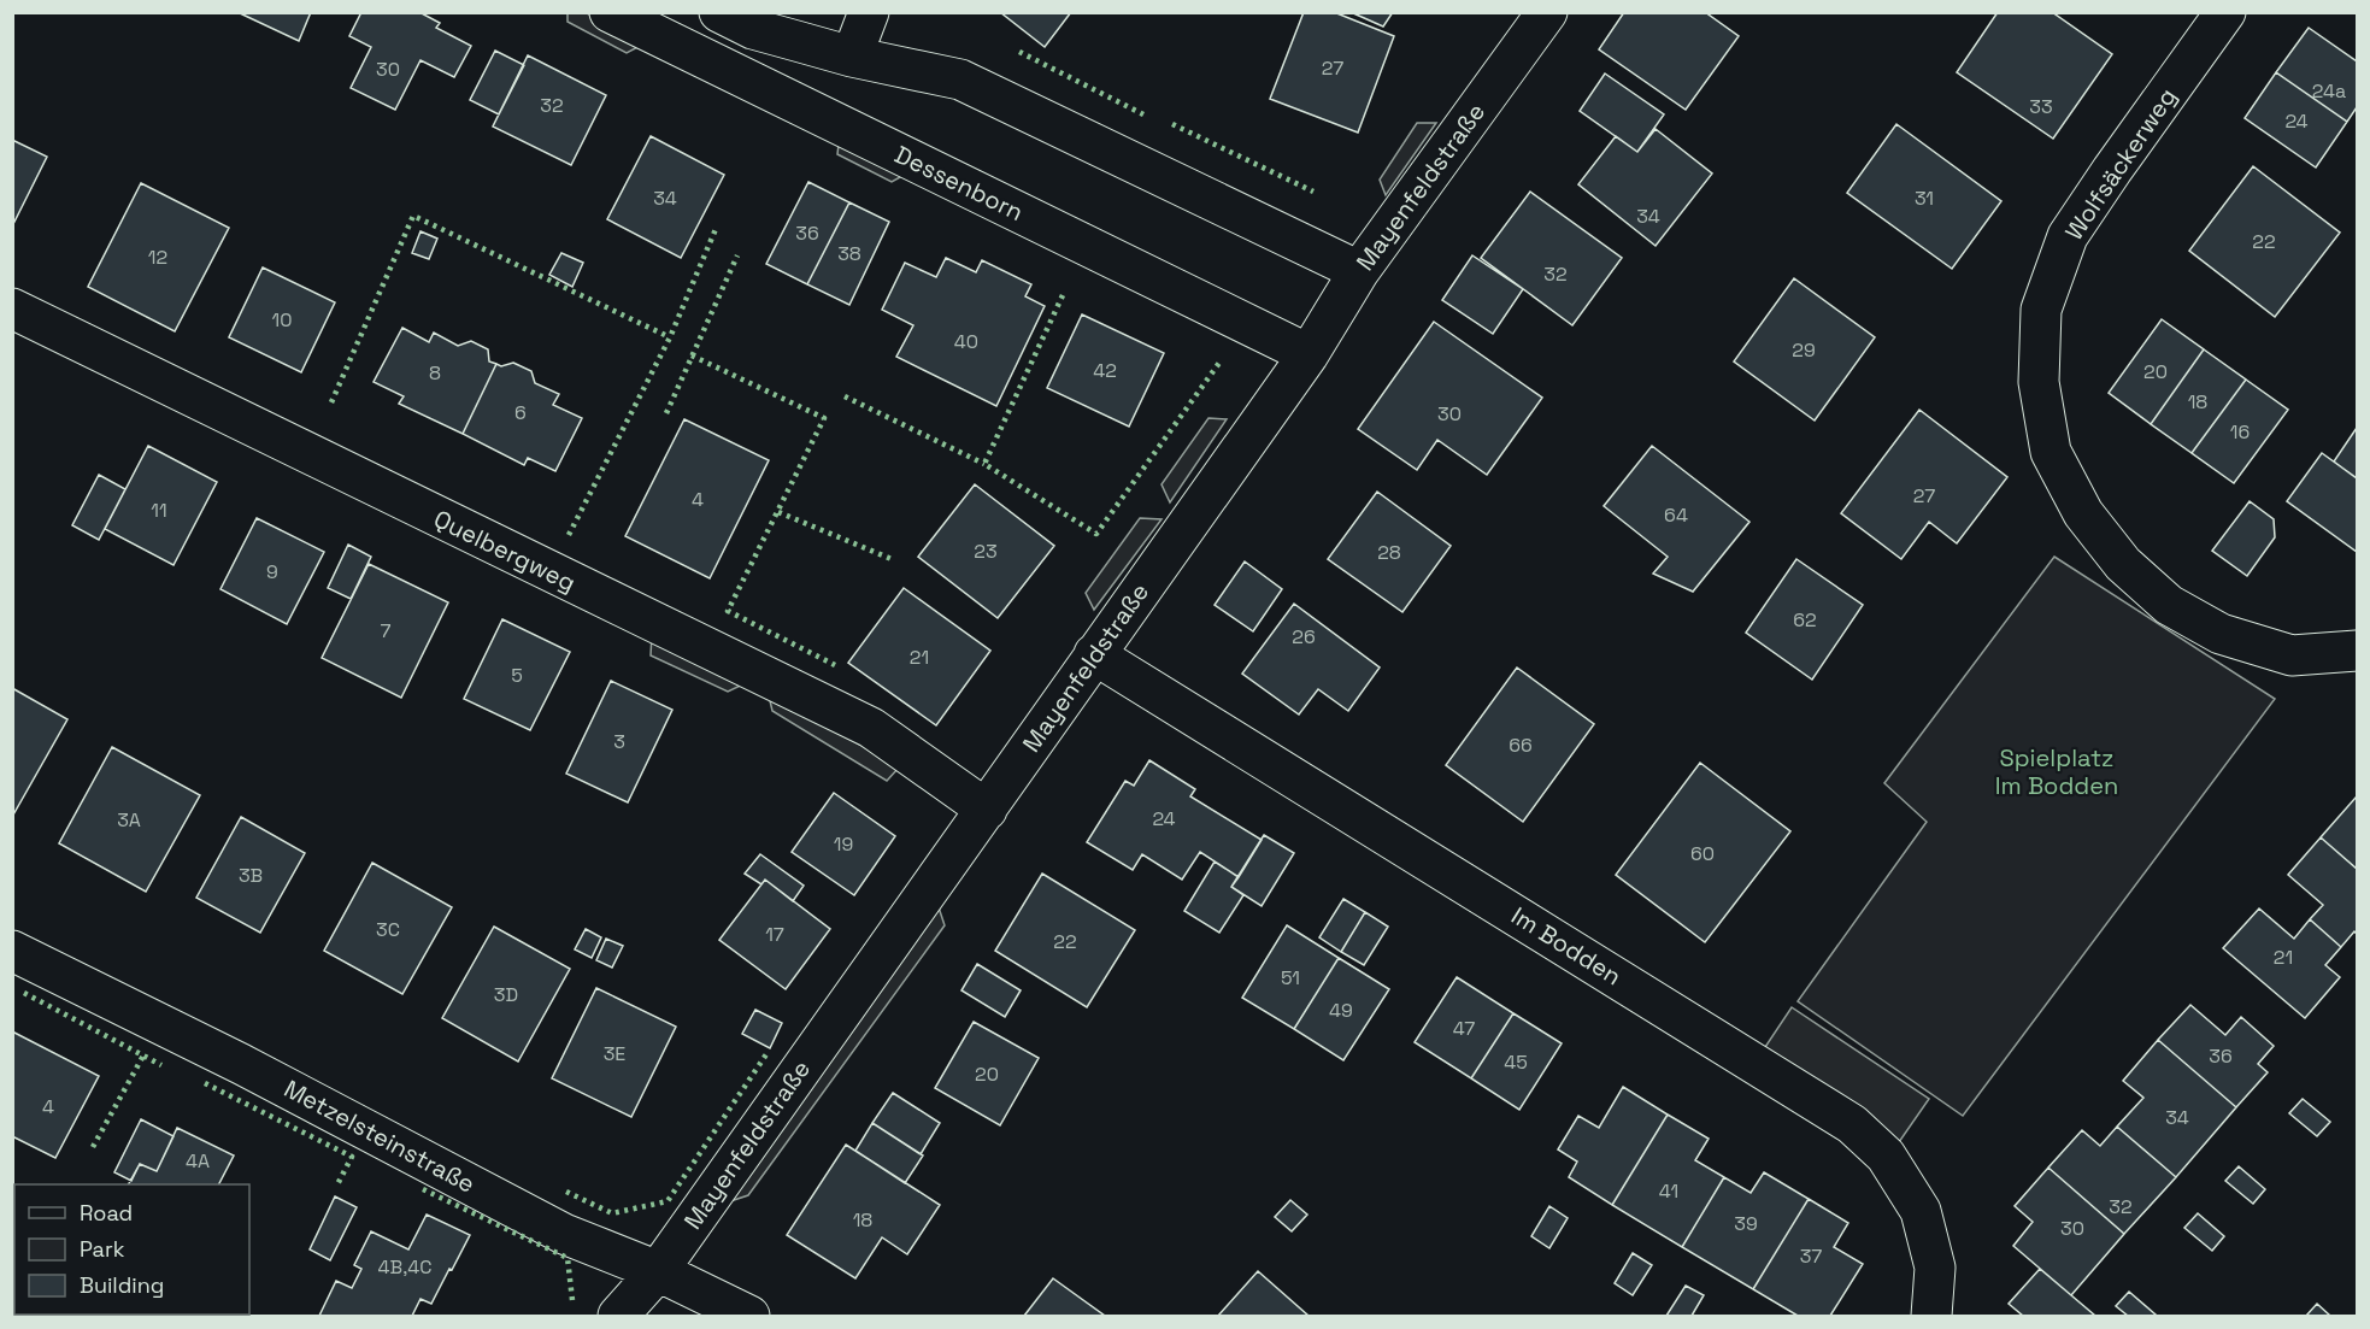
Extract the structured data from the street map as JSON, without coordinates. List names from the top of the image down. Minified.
{"streets":{"street":["Wolfsäckerweg","Dessenborn","Mayenfeldstraße","Quelbergweg","Im Bodden","Metzelsteinstraße"]},"crossings":[["Dessenborn","Mayenfeldstraße"],["Mayenfeldstraße","Quelbergweg"],["Mayenfeldstraße","Im Bodden"],["Mayenfeldstraße","Metzelsteinstraße"]],"parks":["Spielplatz Im Bodden"],"house_numbers":["27","30","24a","32","33","24","34","31","34","36","22","38","12","32","10","40","29","42","20","8","18","6","30","16","27","4","11","64","23","28","9","62","7","26","21","5","3","66","24","3A","19","60","3B","3C","17","22","21","51","3D","49","47","3E","36","45","20","4","34","4A","41","32","18","39","30","37","4B,4C"],"legend":["Road","Park","Building"]}
